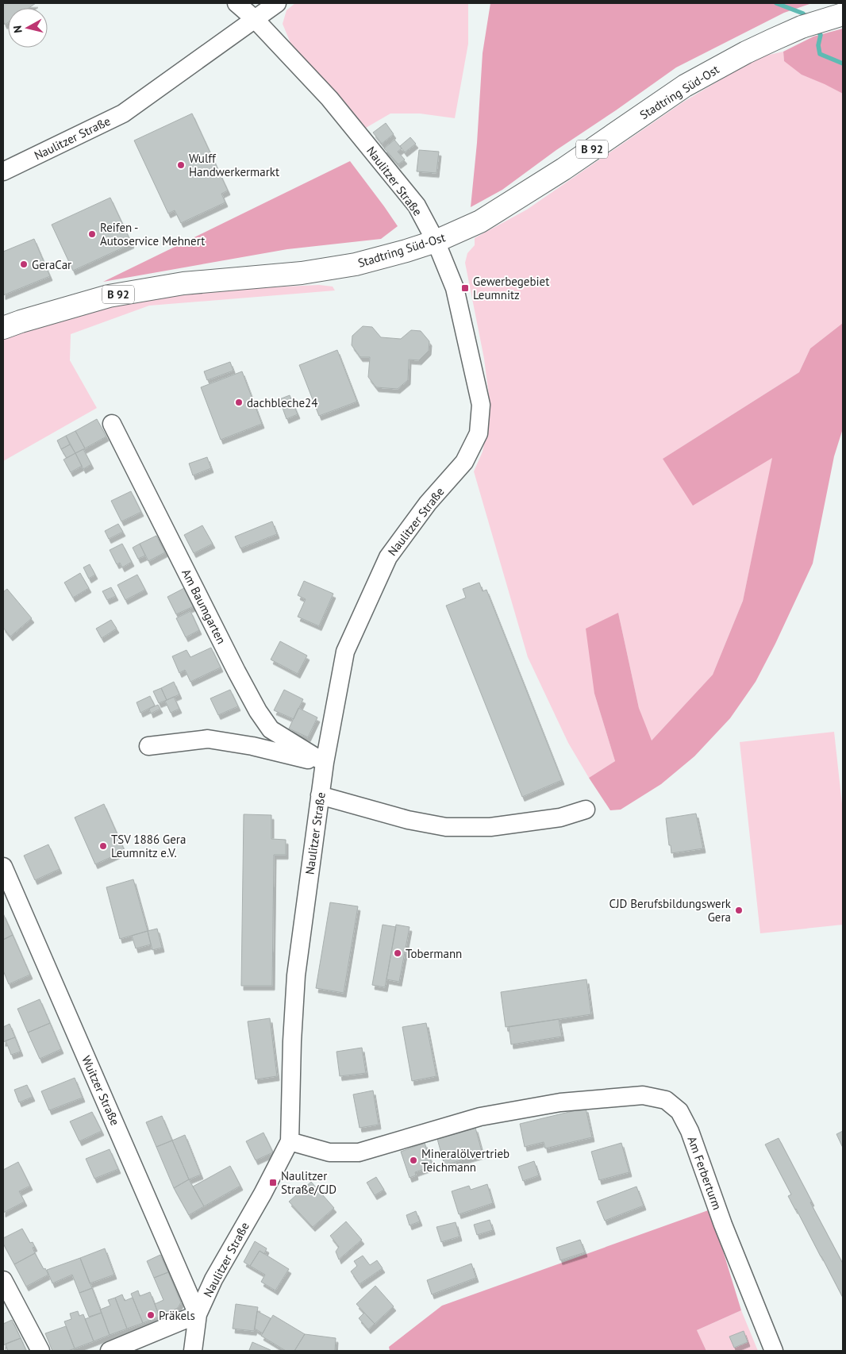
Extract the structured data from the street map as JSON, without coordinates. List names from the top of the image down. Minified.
{"streets":{"main road":["Stadtring Süd-Ost","B 92"],"street":["Naulitzer Straße","Am Baumgarten","Wuitzer Straße","Am Ferberturm"]},"crossings":[["Stadtring Süd-Ost","Naulitzer Straße"],["Naulitzer Straße","Am Baumgarten"],["Naulitzer Straße","Wuitzer Straße"],["Naulitzer Straße","Am Ferberturm"]],"places":{"other":["Wulff Handwerkermarkt","Reifen - Autoservice Mehnert","GeraCar","dachbleche24","TSV 1886 Gera Leumnitz e.V.","CJD Berufsbildungswerk Gera","Tobermann","Mineralölvertrieb Teichmann","Präkels"],"transit":["Gewerbegebiet Leumnitz","Naulitzer Straße/CJD"]},"north":"left"}
